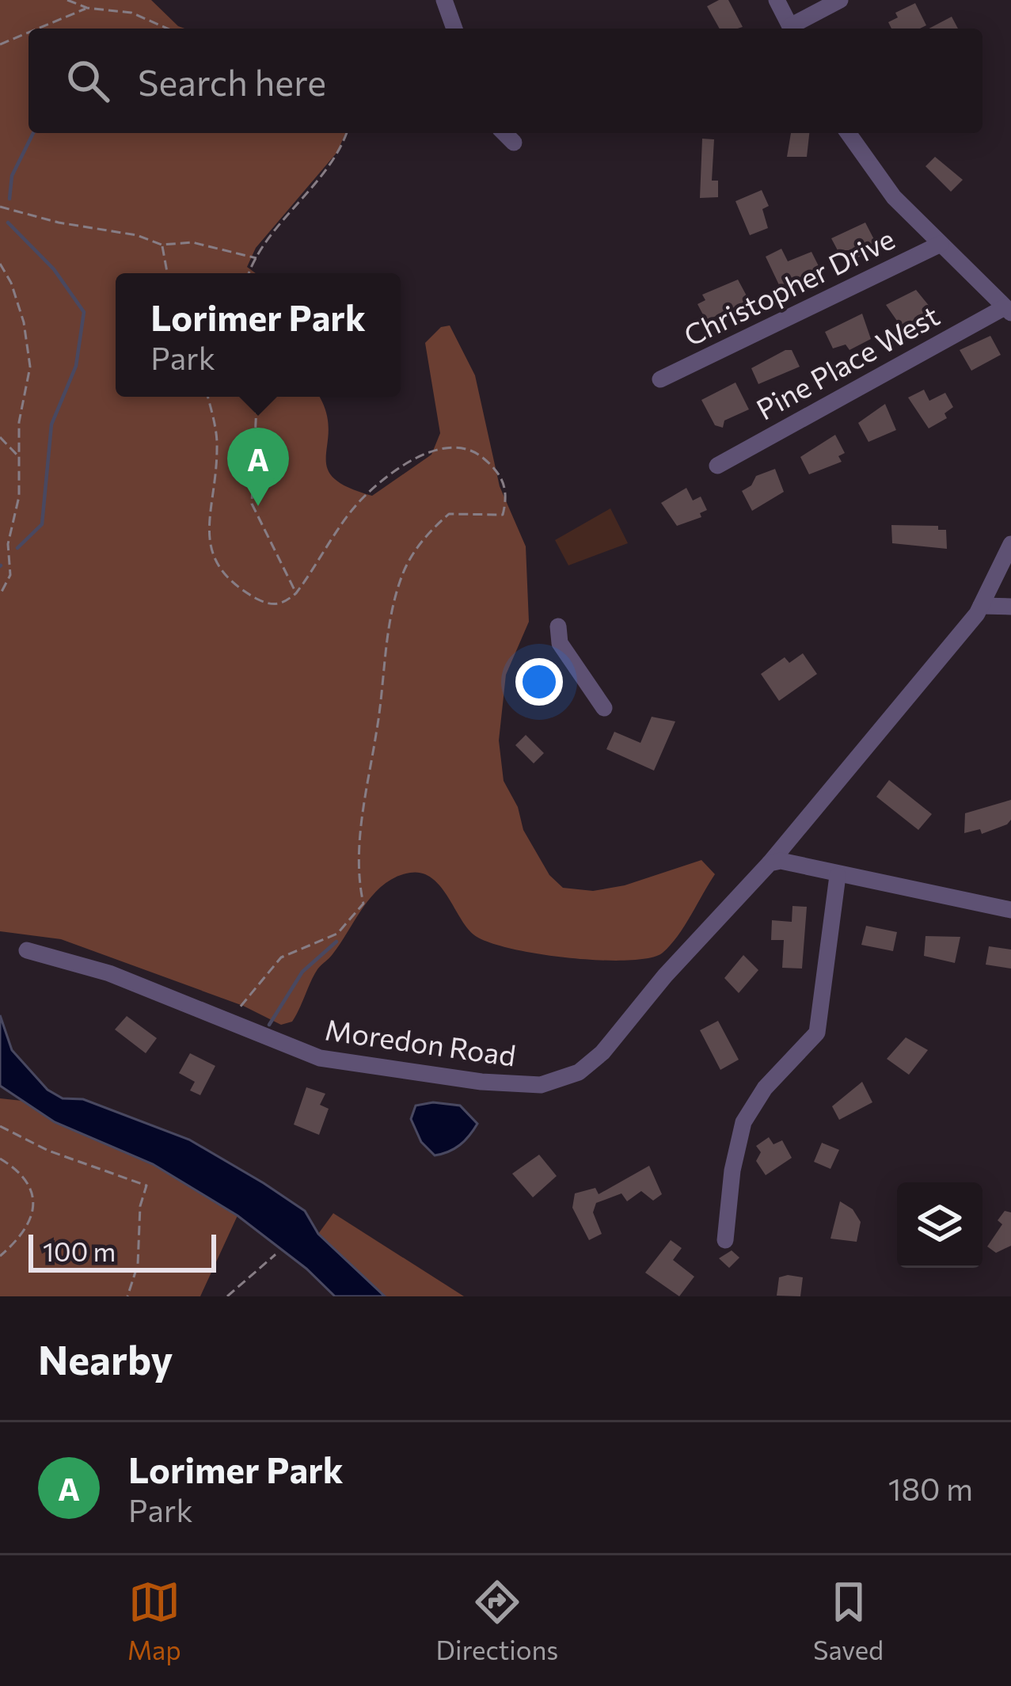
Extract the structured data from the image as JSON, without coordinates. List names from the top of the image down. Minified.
{"streets":{"street":["Christopher Drive","Pine Place West","Moredon Road"]},"scale_bar":"100 m","page":{"search":"Search here","popup":["Lorimer Park","Park"],"pins":"A","scale":"100 m","heading":"Nearby","list":[{"mark":"A","name":"Lorimer Park","note":"Park","value":"180 m"}],"nav":["Map","Directions","Saved"]}}
